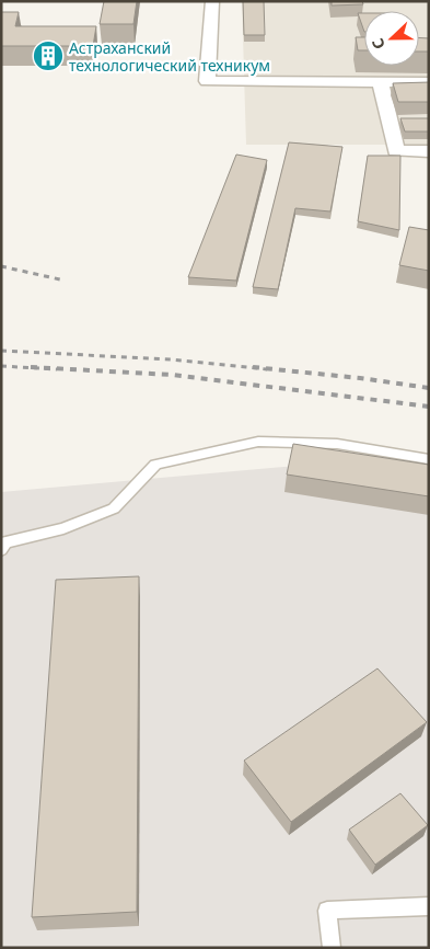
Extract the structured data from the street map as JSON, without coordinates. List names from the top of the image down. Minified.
{"places":{"building":["Астраханский технологический техникум"]},"north":"left"}
